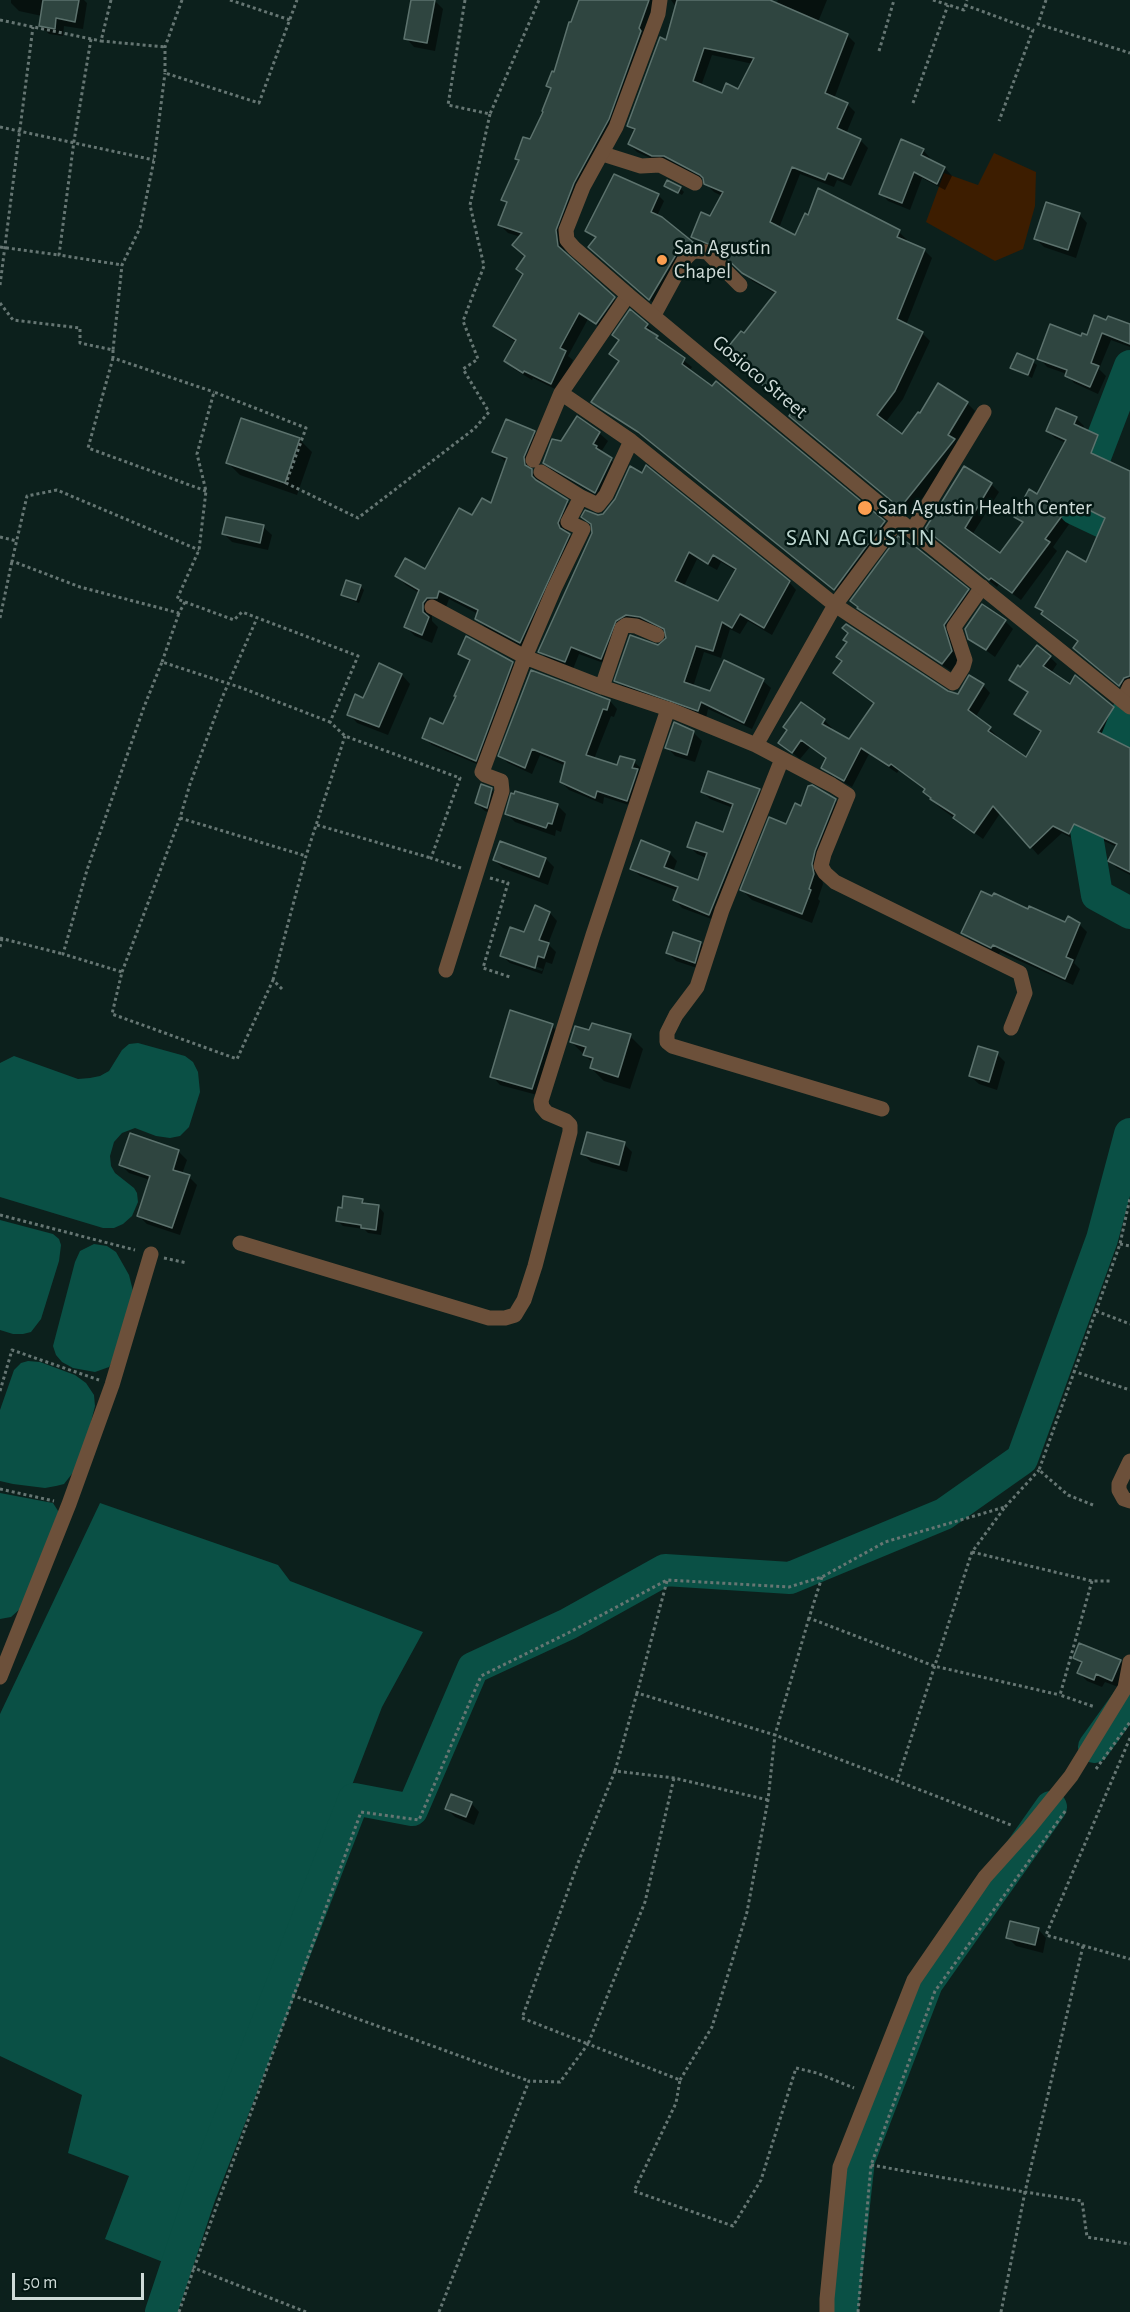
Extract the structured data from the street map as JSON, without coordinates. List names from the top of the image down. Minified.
{"streets":{"street":["Gosioco Street"]},"districts":["SAN AGUSTIN"],"places":["San Agustin Chapel","San Agustin Health Center"],"scale_bar":"50 m"}
